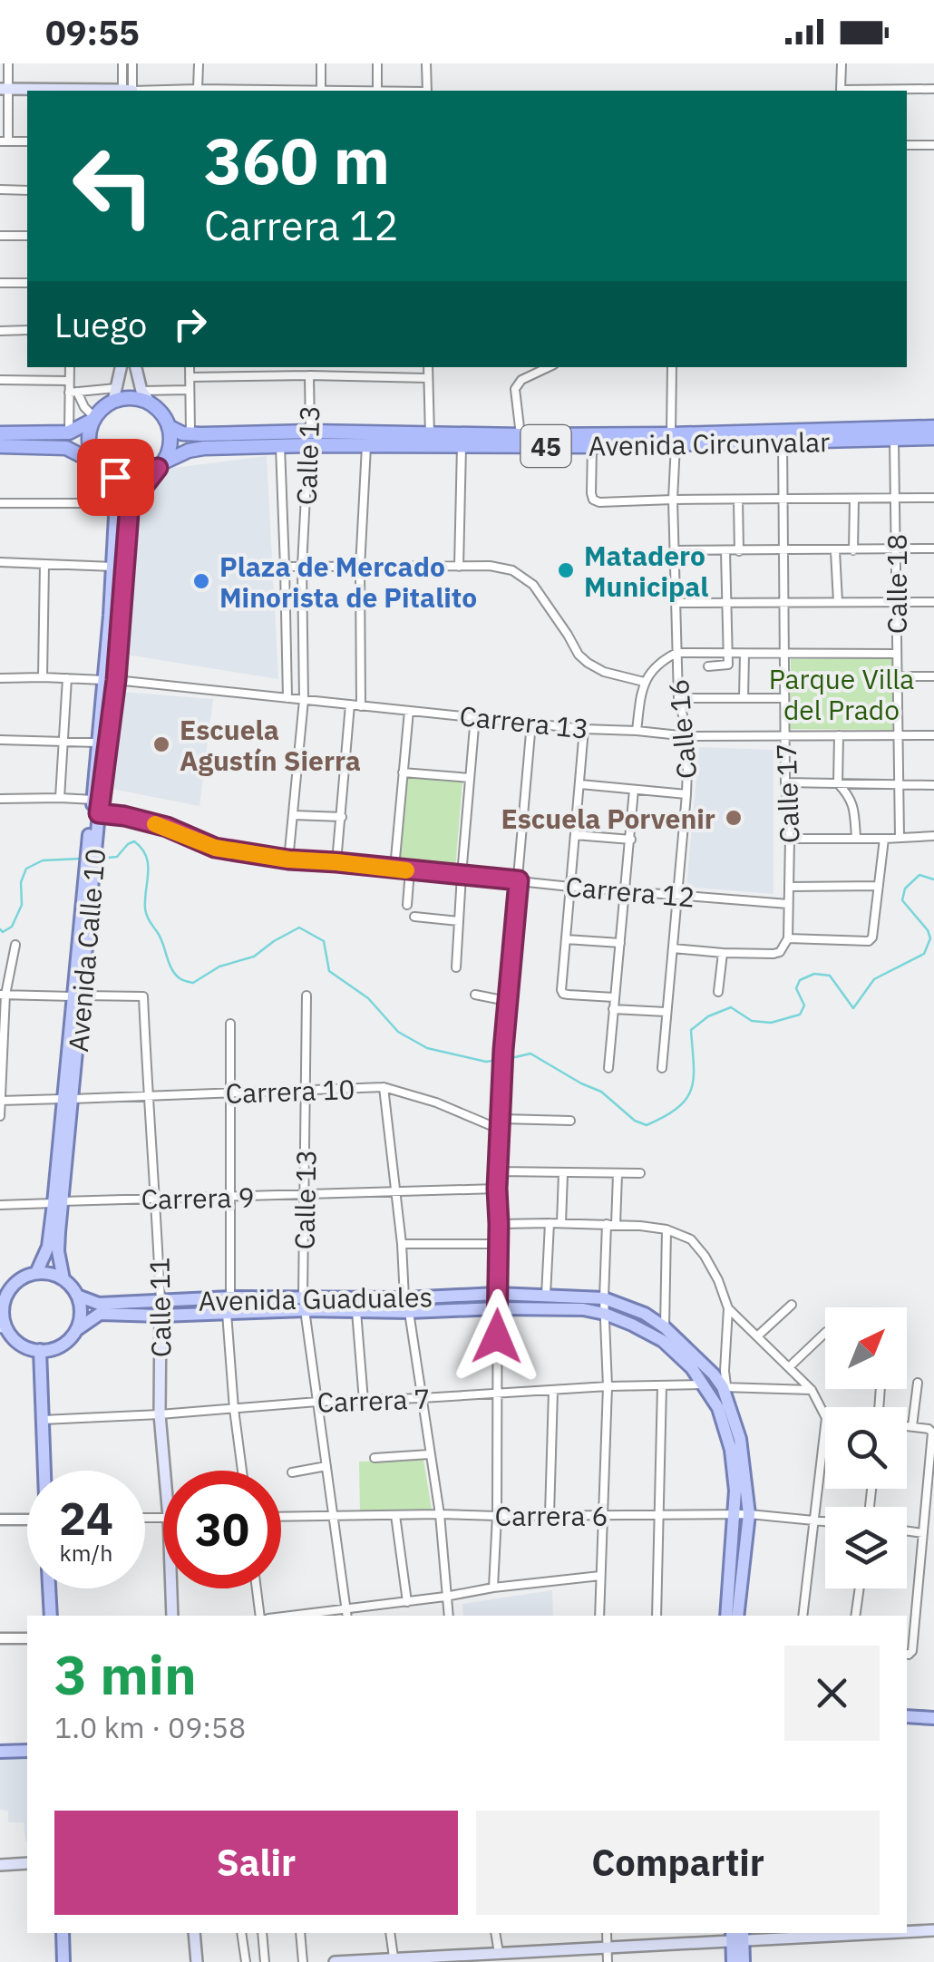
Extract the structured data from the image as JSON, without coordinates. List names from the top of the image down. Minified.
{"streets":{"highway":["Avenida Circunvalar","45"],"main road":["Avenida Calle 10","Avenida Guaduales","Calle 11"],"street":["Calle 13","Calle 18","Carrera 13","Calle 16","Calle 17","Carrera 12","Carrera 10","Carrera 9","Carrera 7","Carrera 6"]},"crossings":[["Avenida Circunvalar","Calle 13"],["Avenida Circunvalar","Calle 18"],["Avenida Circunvalar","Calle 16"],["Avenida Circunvalar","Calle 17"],["Avenida Circunvalar","Avenida Calle 10"],["Calle 13","Carrera 13"],["Calle 13","Carrera 12"],["Calle 13","Carrera 10"],["Calle 13","Carrera 9"],["Calle 13","Avenida Guaduales"],["Calle 13","Carrera 7"],["Calle 13","Carrera 6"],["Calle 18","Carrera 13"],["Carrera 13","Calle 16"],["Carrera 13","Calle 17"],["Carrera 13","Avenida Calle 10"],["Calle 16","Carrera 12"],["Calle 17","Carrera 12"],["Carrera 12","Avenida Calle 10"],["Avenida Calle 10","Carrera 10"],["Avenida Calle 10","Carrera 9"],["Avenida Calle 10","Avenida Guaduales"],["Avenida Calle 10","Calle 11"],["Carrera 10","Calle 11"],["Carrera 9","Calle 11"],["Avenida Guaduales","Calle 11"],["Avenida Guaduales","Carrera 7"],["Avenida Guaduales","Carrera 6"],["Calle 11","Carrera 7"]],"parks":["Parque Villa del Prado"],"places":["Matadero Municipal","Plaza de Mercado Minorista de Pitalito","Escuela Agustín Sierra","Escuela Porvenir"],"north":"top right","page":{"status":"09:55","turn":["360 m","Carrera 12"],"then":"Luego","speed":"24 km/h","limit":"30","heading":["3 min","1.0 km · 09:58"],"buttons":["Salir","Compartir"]}}
